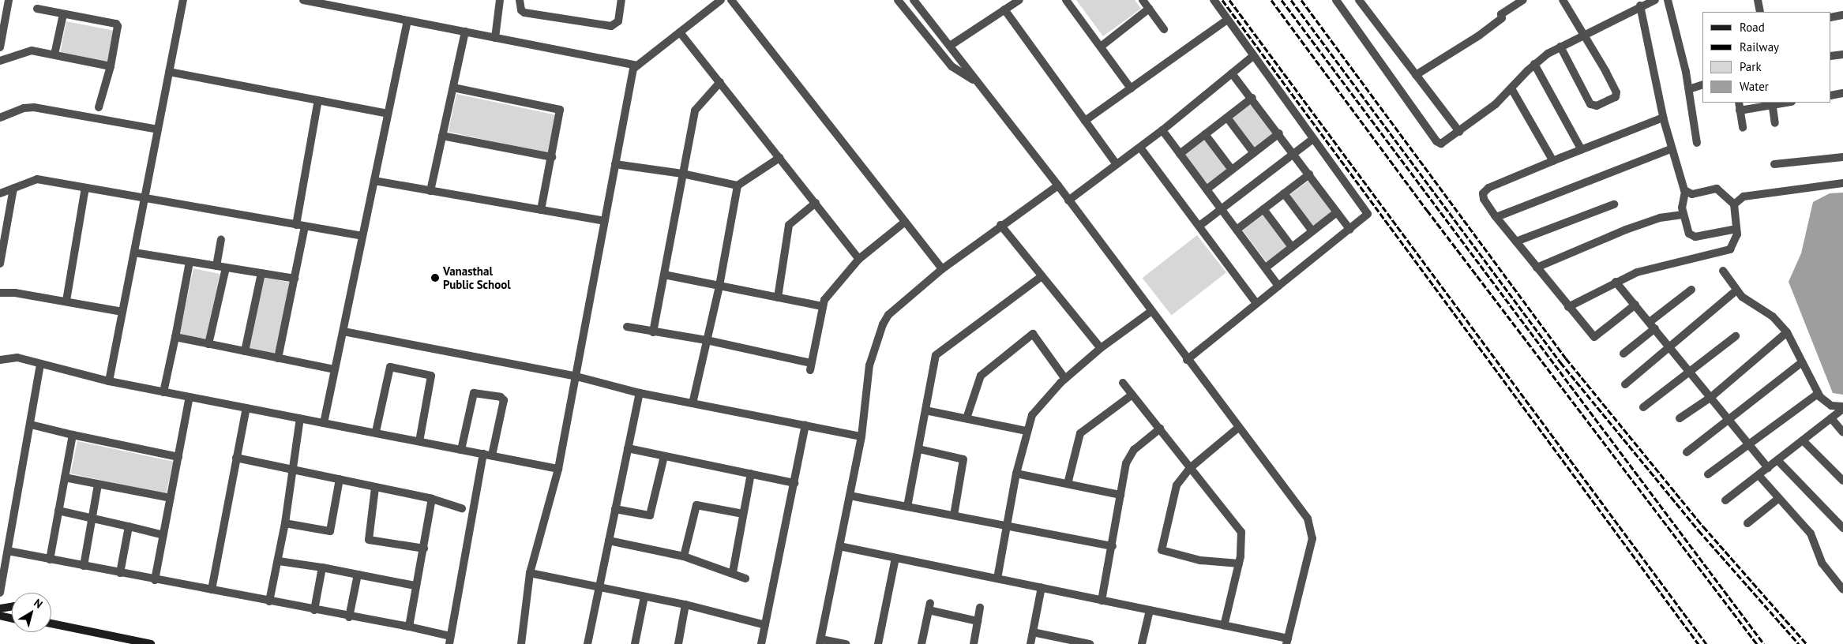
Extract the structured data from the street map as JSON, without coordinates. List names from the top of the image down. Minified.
{"places":["Vanasthal Public School"],"legend":["Road","Railway","Park","Water"],"north":"top right"}
